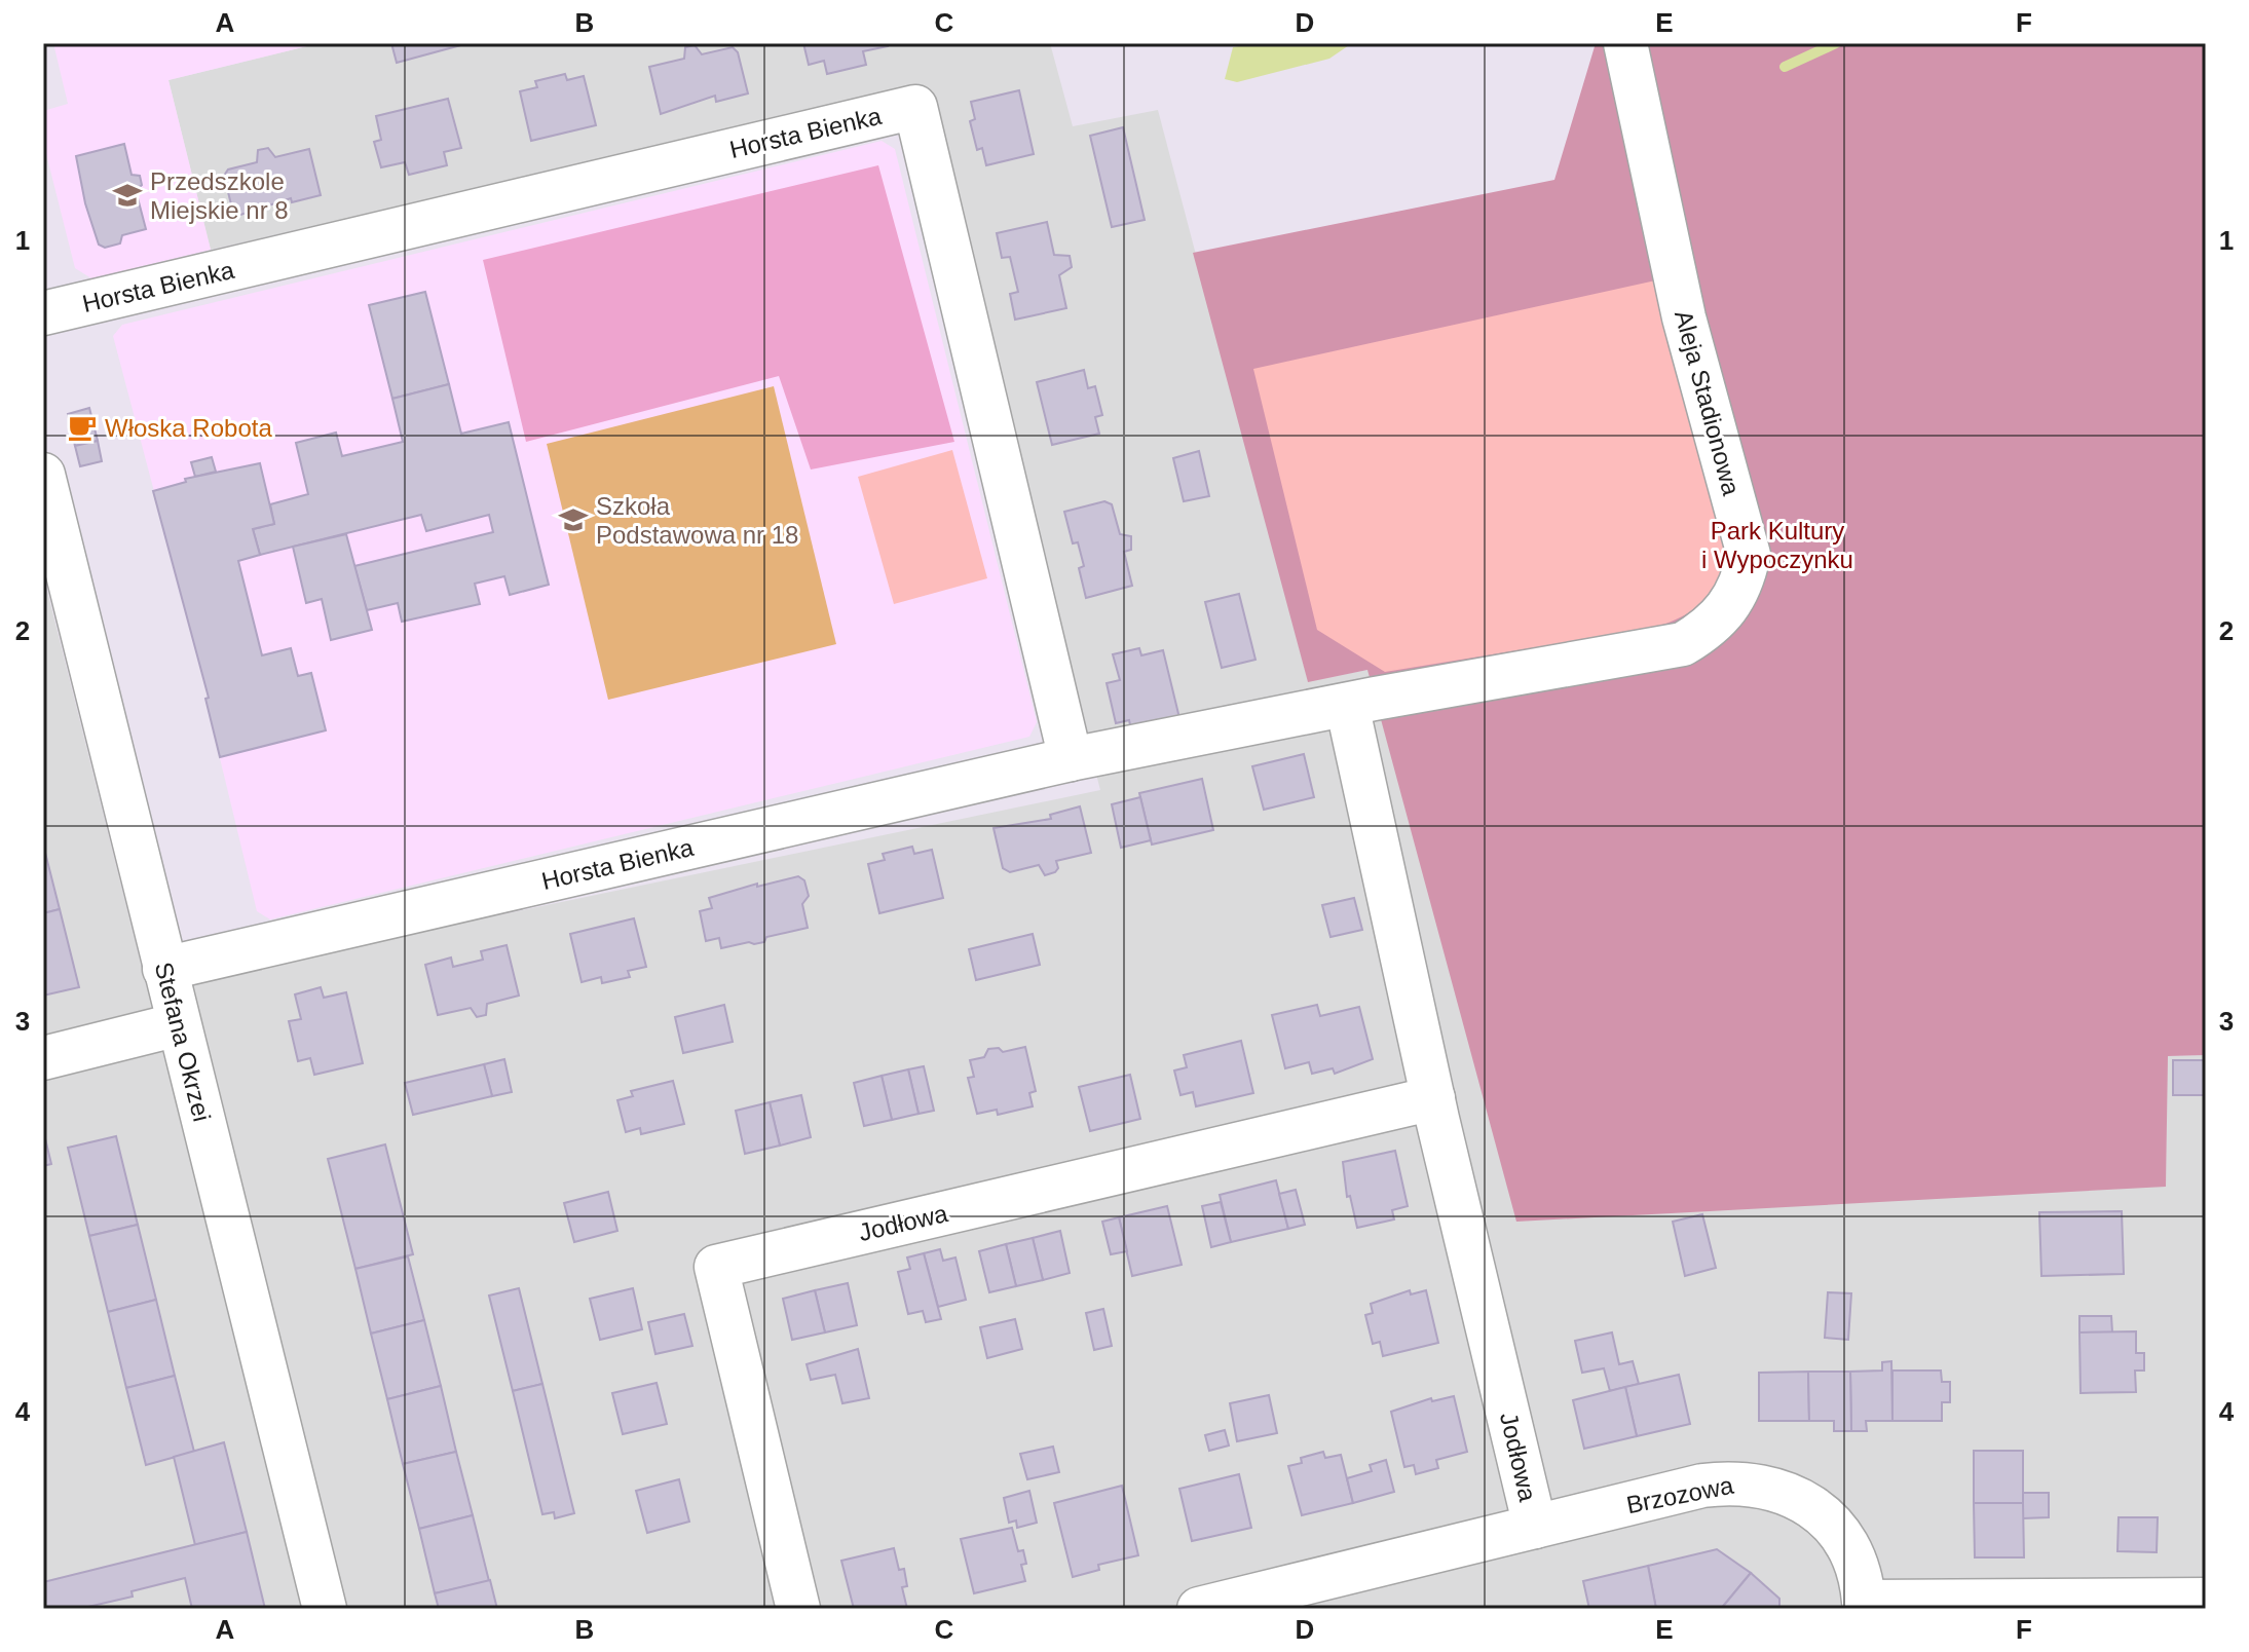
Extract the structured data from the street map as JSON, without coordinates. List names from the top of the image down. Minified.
{"streets":{"street":["Horsta Bienka","Aleja Stadionowa","Stefana Okrzei","Jodłowa","Brzozowa"]},"crossings":[["Horsta Bienka","Aleja Stadionowa"],["Horsta Bienka","Stefana Okrzei"],["Horsta Bienka","Jodłowa"],["Aleja Stadionowa","Jodłowa"],["Jodłowa","Brzozowa"]],"parks":["Park Kultury i Wypoczynku"],"places":{"school or university":["Przedszkole Miejskie nr 8","Szkoła Podstawowa nr 18"],"cafe":["Włoska Robota"]},"grid":{"columns":["A","B","C","D","E","F"],"rows":["1","2","3","4"]}}
